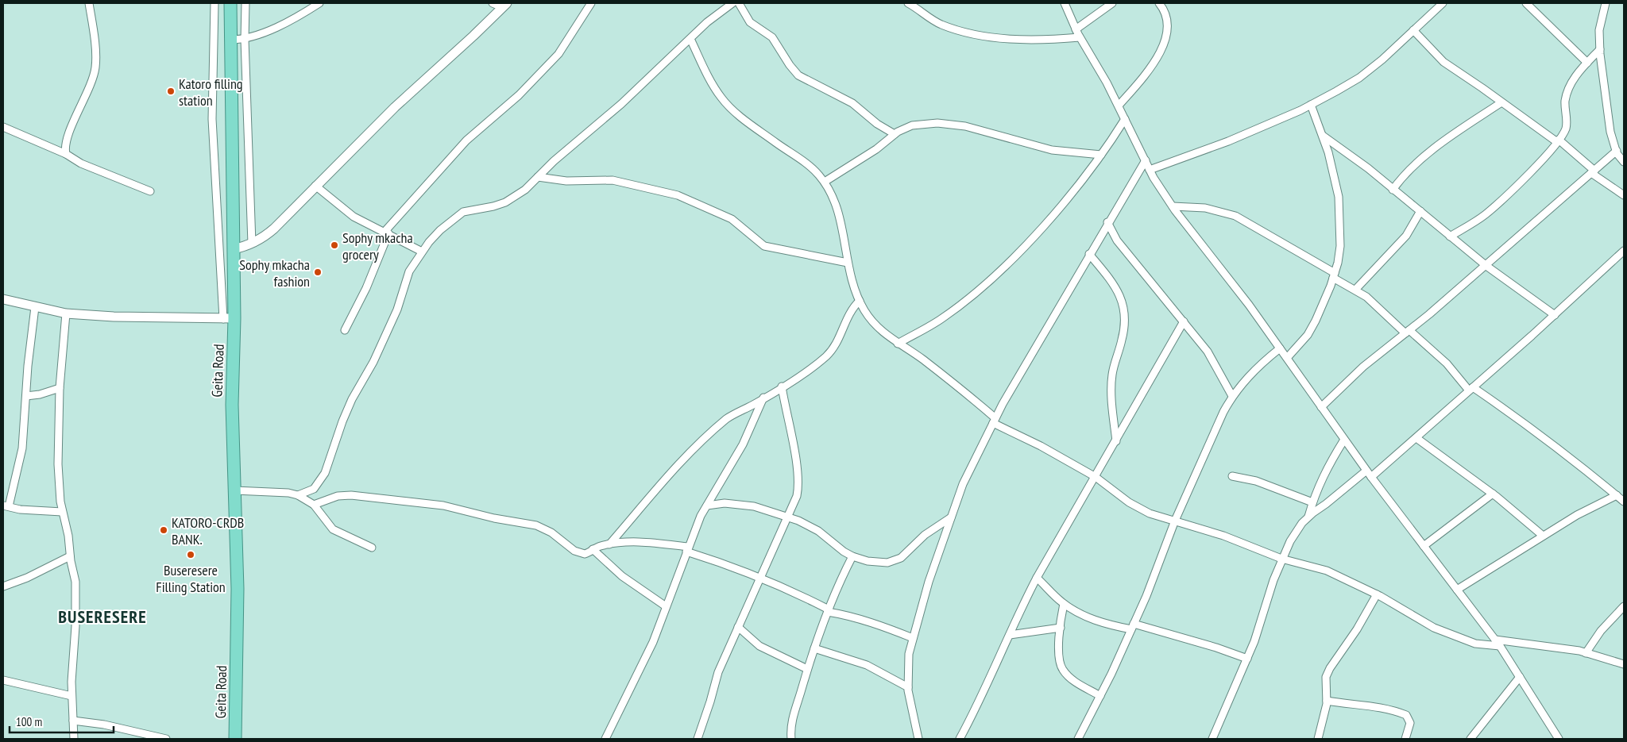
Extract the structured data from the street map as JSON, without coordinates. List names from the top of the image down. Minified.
{"streets":{"highway":["Geita Road"]},"districts":["BUSERESERE"],"places":["Katoro filling station","Sophy mkacha grocery","Sophy mkacha fashion","KATORO-CRDB BANK.","Buseresere Filling Station"],"scale_bar":"100 m"}
